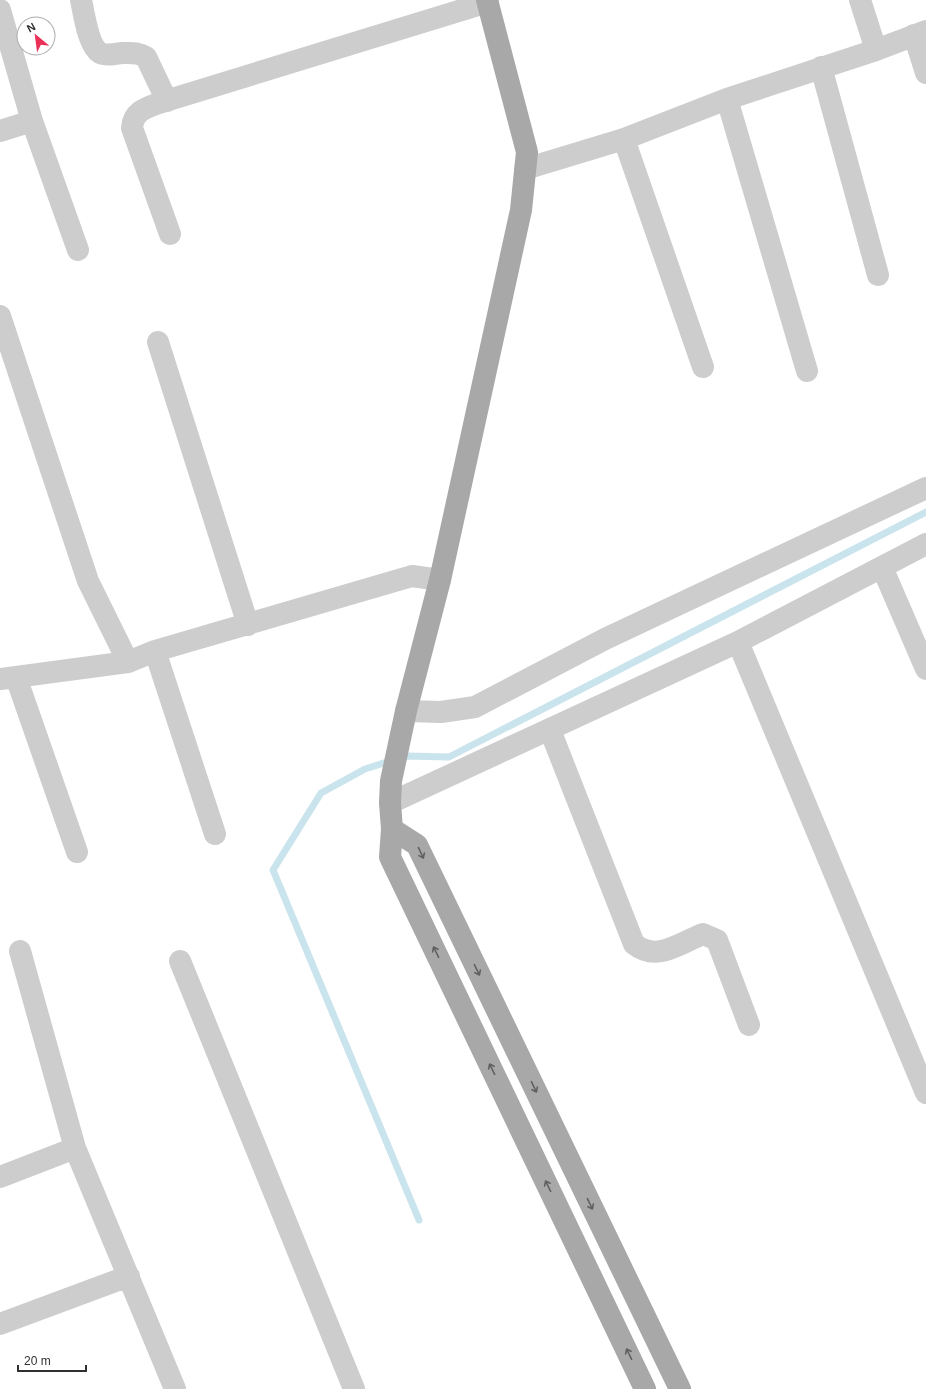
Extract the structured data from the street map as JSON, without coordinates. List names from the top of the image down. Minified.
{"scale_bar":"20 m","north":"top left"}
